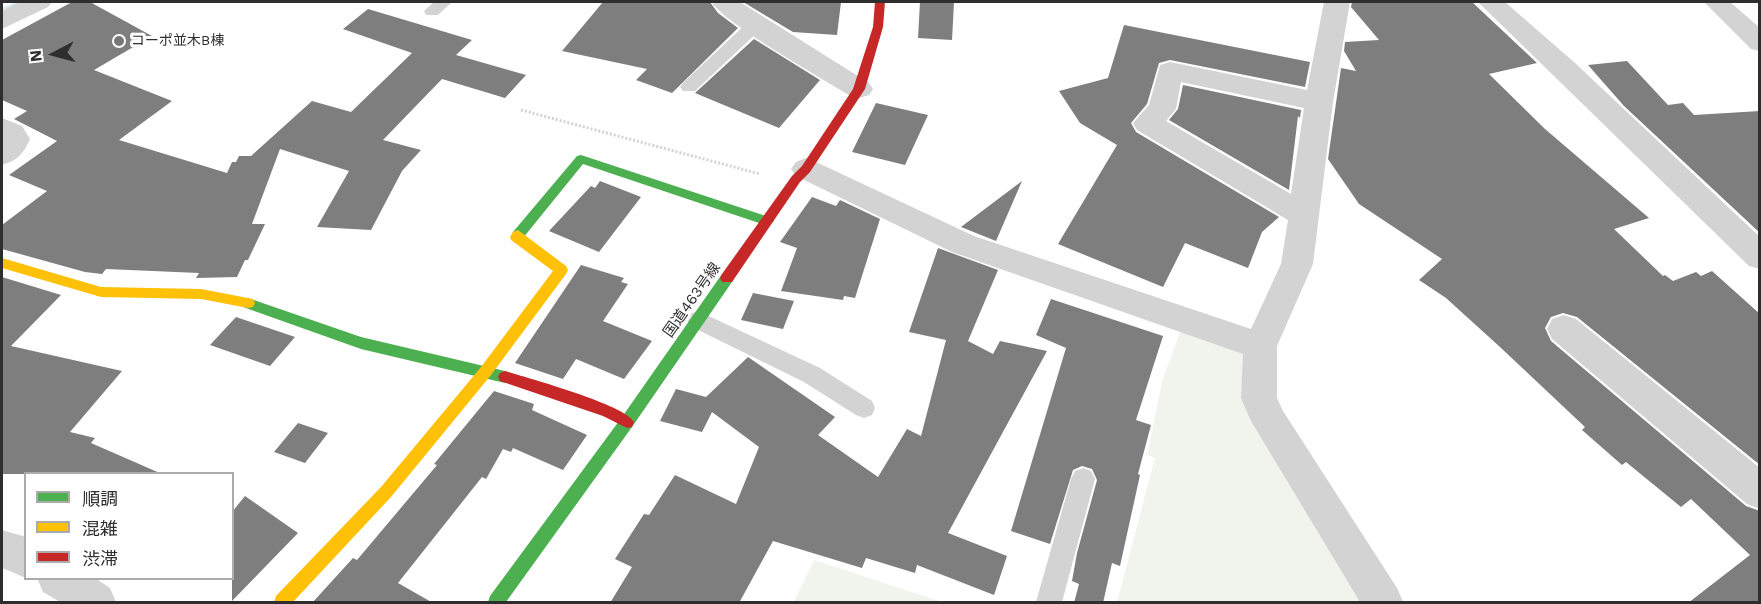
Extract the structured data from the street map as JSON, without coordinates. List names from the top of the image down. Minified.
{"streets":{"main road":["国道463号線"]},"places":["コーポ並木B棟"],"legend":["順調","混雑","渋滞"],"north":"left"}
